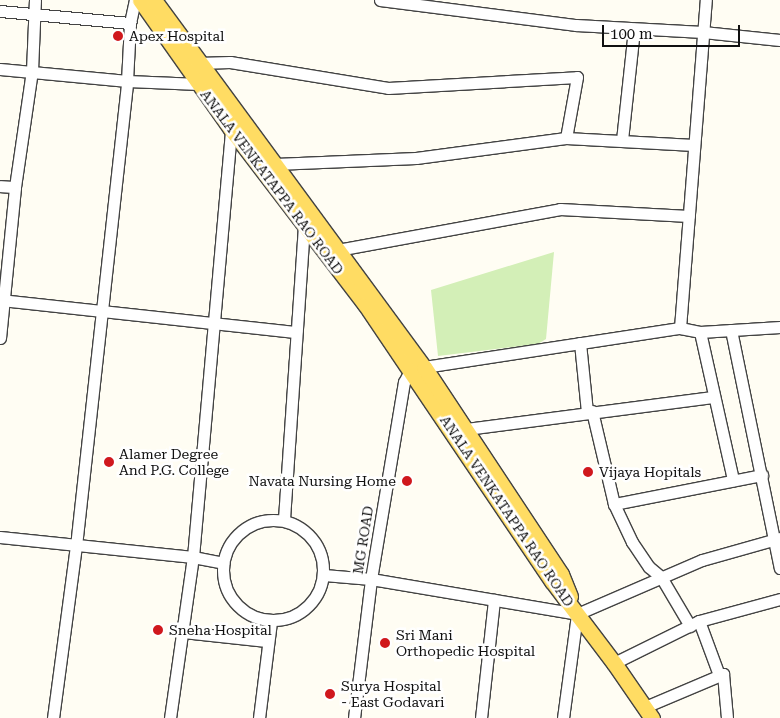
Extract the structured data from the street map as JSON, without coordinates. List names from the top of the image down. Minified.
{"streets":{"main road":["ANALA VENKATAPPA RAO ROAD"],"street":["MG ROAD"]},"crossings":[["ANALA VENKATAPPA RAO ROAD","MG ROAD"]],"places":["Apex Hospital","Alamer Degree And P.G. College","Vijaya Hopitals","Navata Nursing Home","Sneha Hospital","Sri Mani Orthopedic Hospital","Surya Hospital - East Godavari"],"scale_bar":"100 m"}
